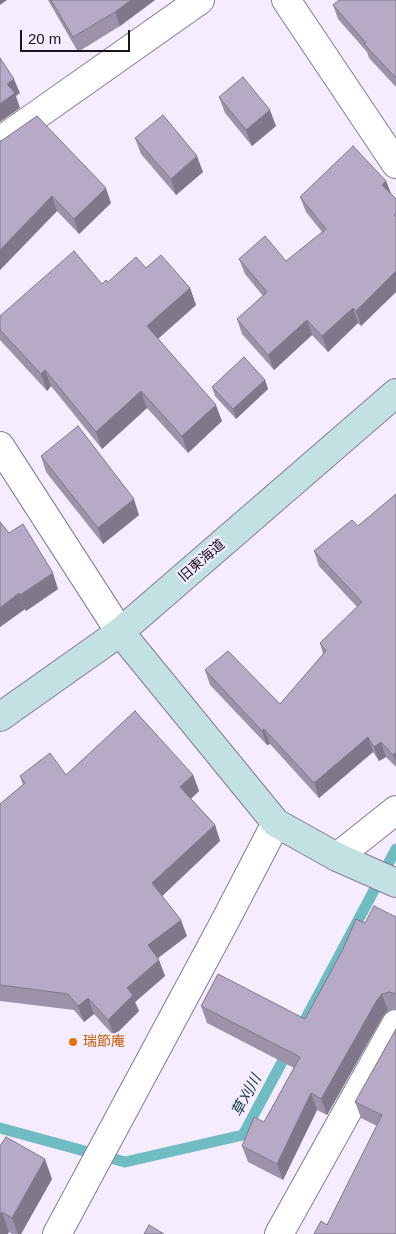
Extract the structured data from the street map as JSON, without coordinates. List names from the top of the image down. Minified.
{"streets":{"street":["旧東海道"]},"water":["草刈川"],"places":["瑞節庵"],"scale_bar":"20 m"}
